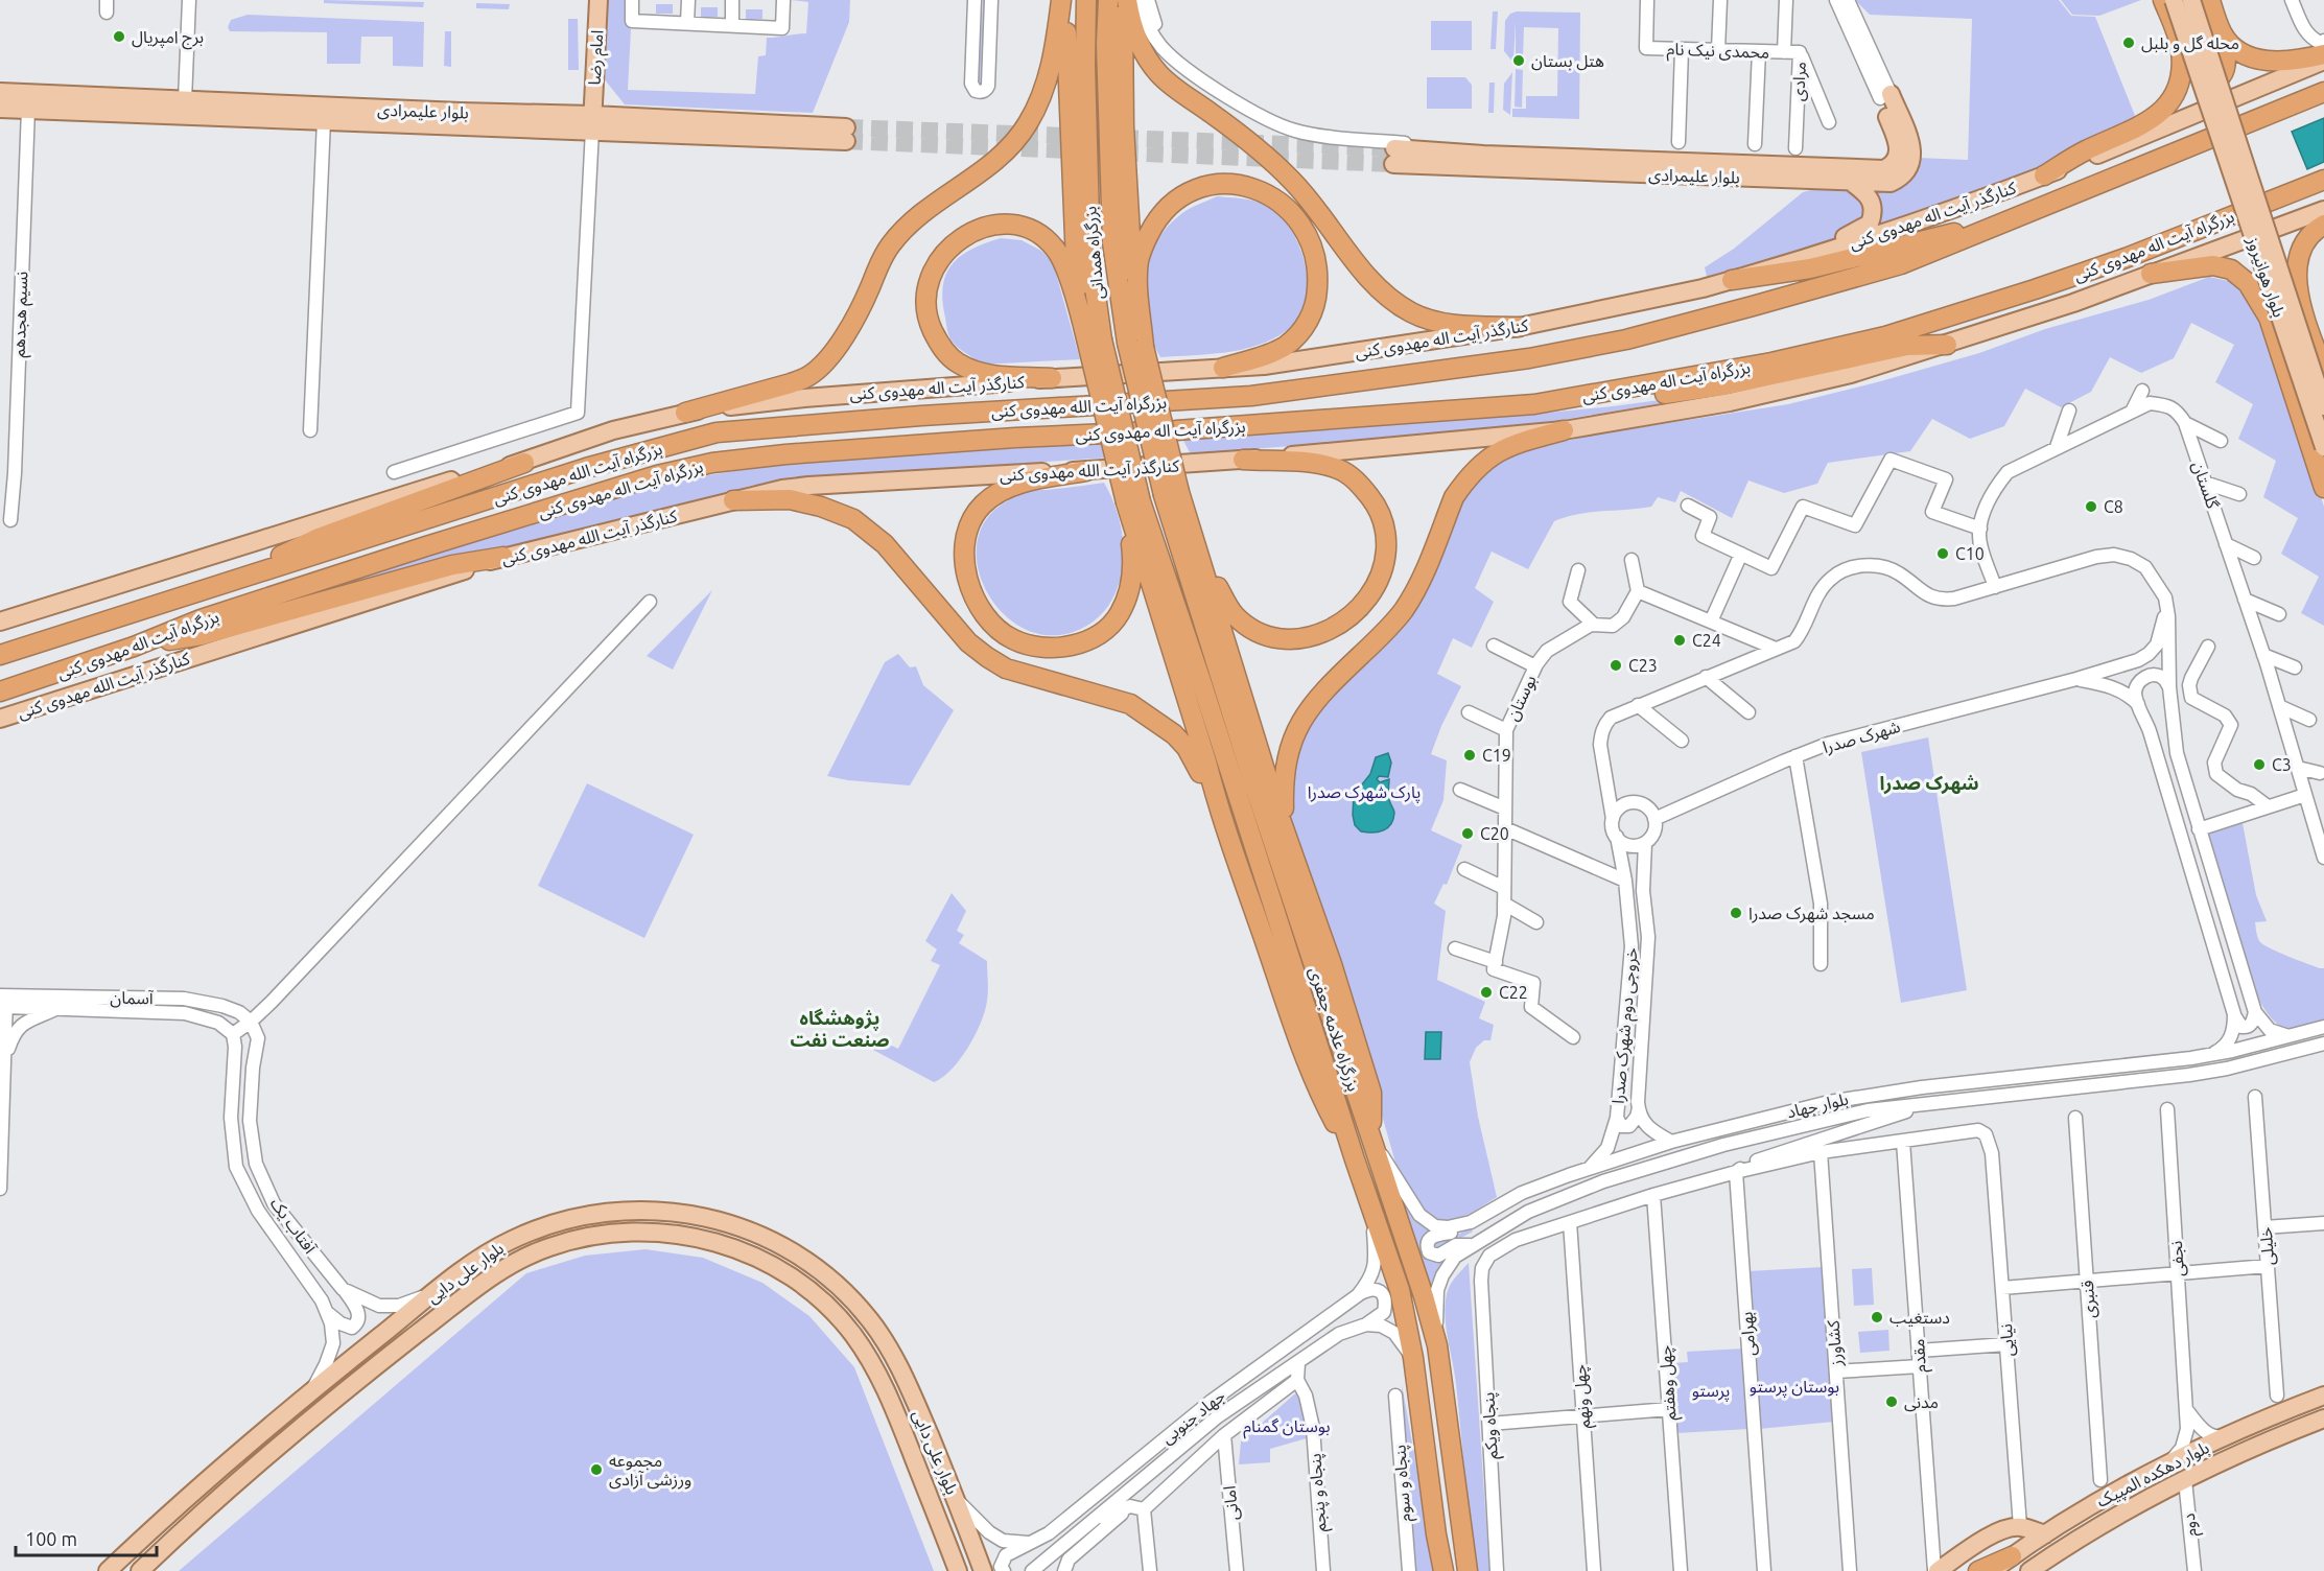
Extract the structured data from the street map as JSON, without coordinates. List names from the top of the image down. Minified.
{"streets":{"highway":["بزرگراه آیت اله مهدوی کنی","بزرگراه همدانی","بزرگراه آیت الله مهدوی کنی","بزرگراه علامه جعفری"],"main road":["امام رضا","بلوار علیمرادی","کنارگذر آیت اله مهدوی کنی","بلوار هوانیروز","کنارگذر آیت الله مهدوی کنی","بلوار علی دایی","بلوار دهکده المپیک"],"street":["محمدی نیک نام","مرادی","نسیم هجدهم","گلستان","بوستان","شهرک صدرا","آسمان","خروجی دوم شهرک صدرا","بلوار جهاد","آفتاب یک","خلیلی","نجفی","قنبری","بهرامی","نیایی","کشاورز","مقدم","چهل وهفتم","چهل ونهم","جهاد جنوبی","پنجاه ویکم","پنجاه و سوم","پنجاه و پنجم","امانی","دوم"]},"crossings":[["محمدی نیک نام","مرادی"],["امام رضا","بلوار علیمرادی"],["بلوار علیمرادی","نسیم هجدهم"],["بزرگراه آیت اله مهدوی کنی","بزرگراه آیت الله مهدوی کنی"],["شهرک صدرا","خروجی دوم شهرک صدرا"],["آسمان","آفتاب یک"],["خروجی دوم شهرک صدرا","بلوار جهاد"],["بزرگراه علامه جعفری","بلوار جهاد"],["بزرگراه علامه جعفری","جهاد جنوبی"],["آفتاب یک","بلوار علی دایی"],["نجفی","بلوار دهکده المپیک"],["نیایی","مقدم"],["بلوار دهکده المپیک","دوم"]],"districts":["شهرک صدرا","پژوهشگاه صنعت نفت"],"parks":["پارک شهرک صدرا","بوستان پرستو","پرستو","بوستان گمنام"],"places":["برج امپریال","محله گل و بلبل","هتل بستان","C8","C10","C24","C23","C19","C3","C20","مسجد شهرک صدرا","C22","دستغیب","مدنی","مجموعه ورزشی آزادی"],"scale_bar":"100 m"}
